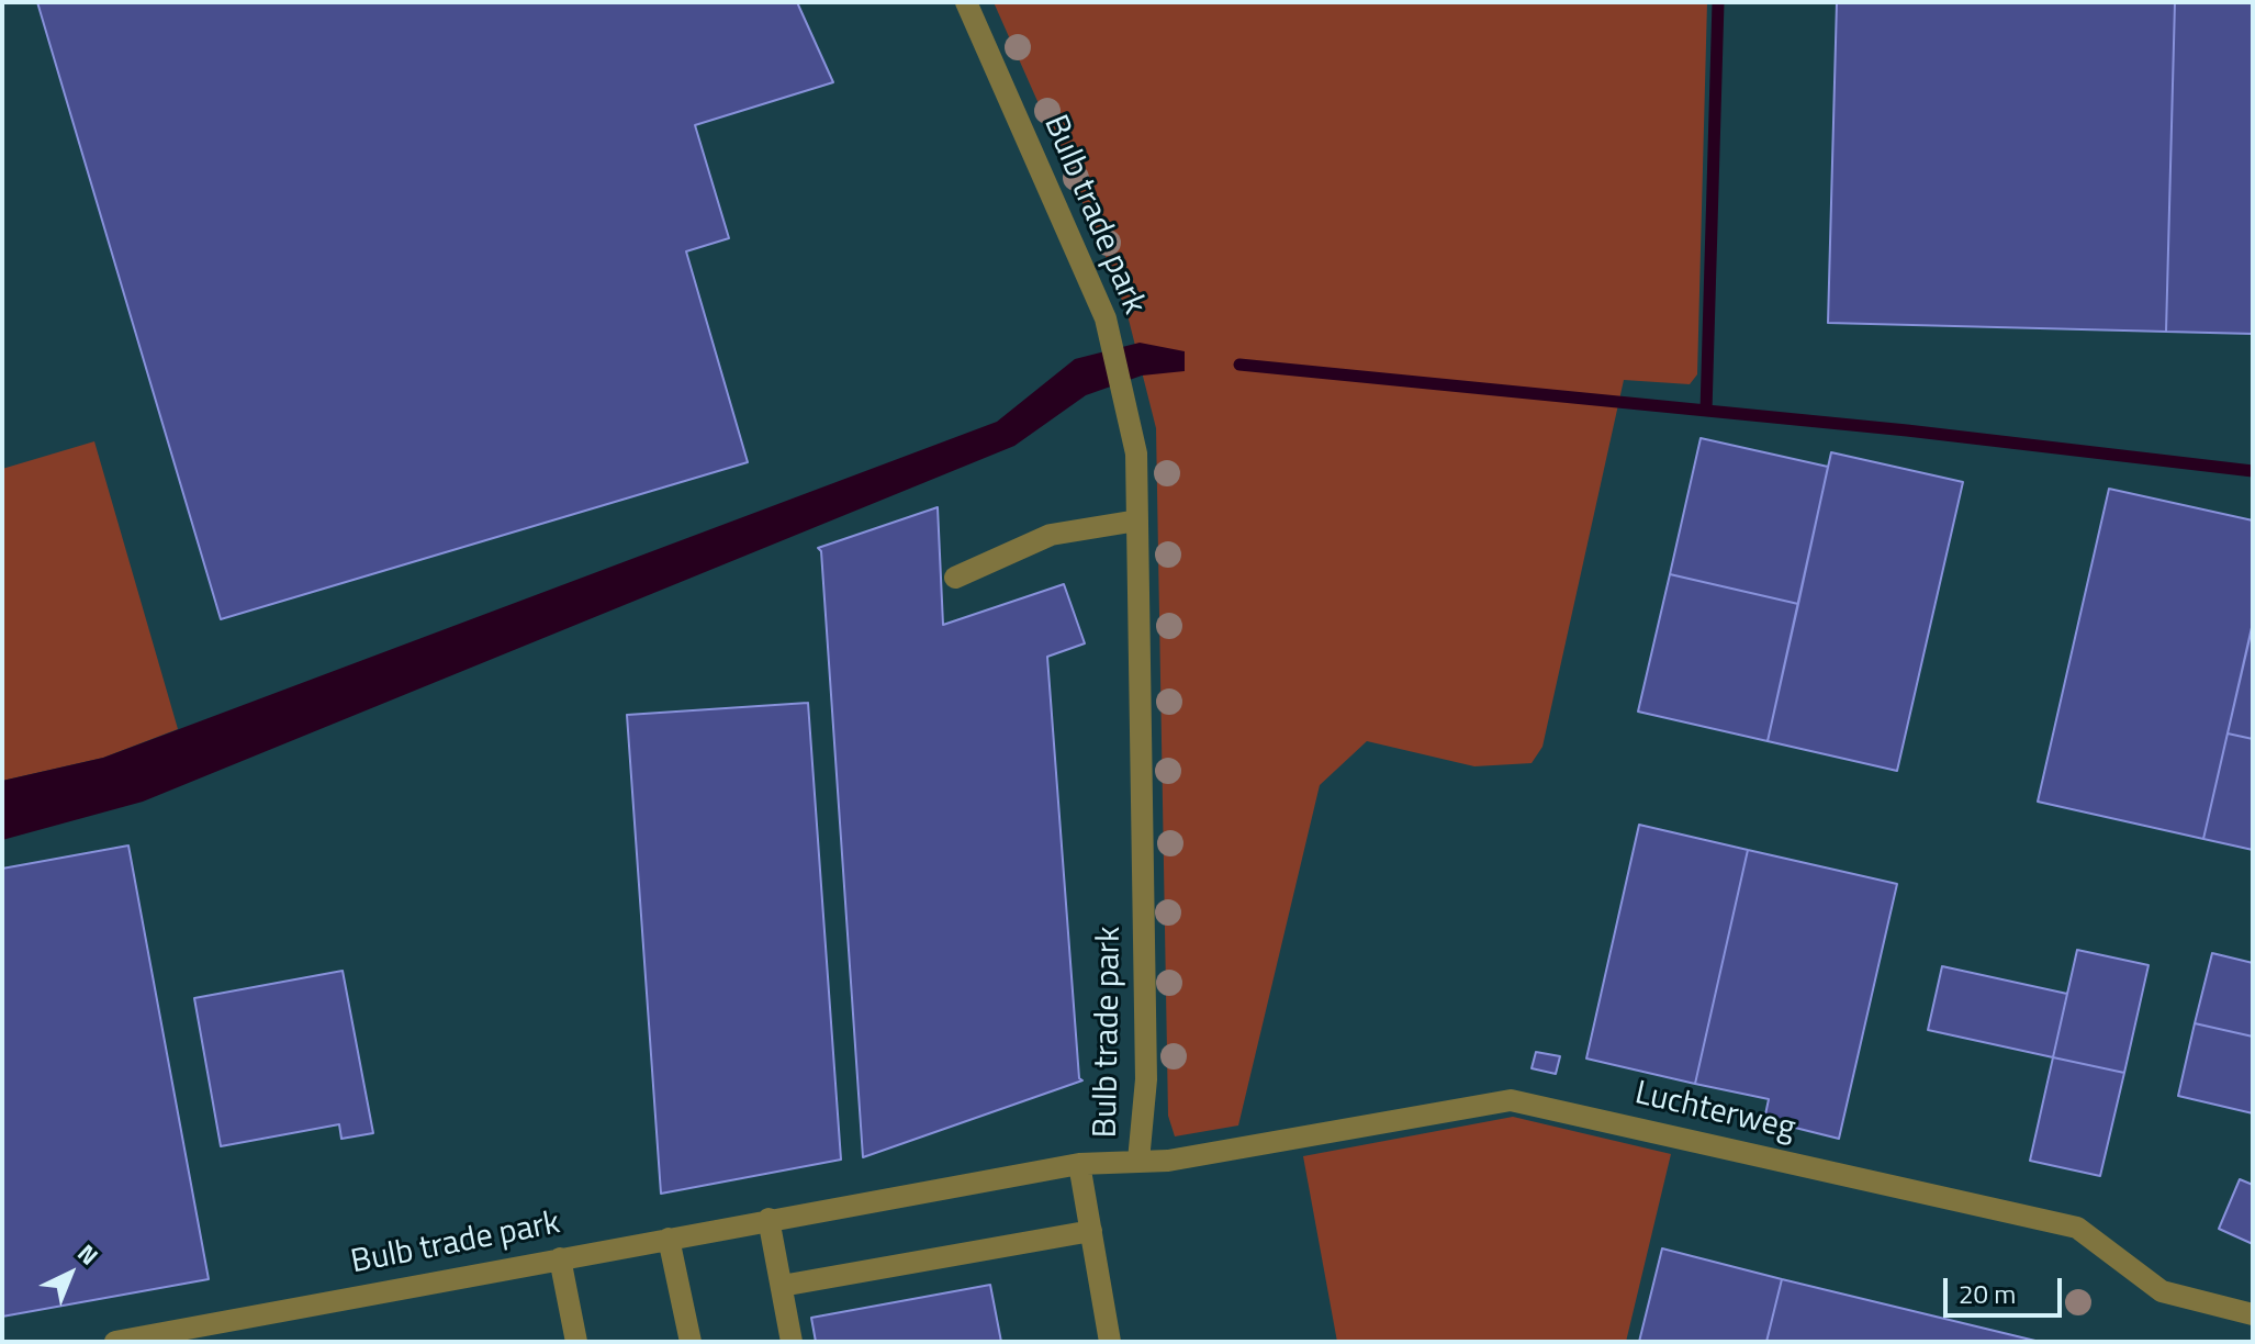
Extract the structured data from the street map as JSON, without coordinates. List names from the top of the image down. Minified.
{"streets":{"street":["Bulb trade park","Luchterweg"]},"crossings":[["Bulb trade park","Luchterweg"]],"scale_bar":"20 m","north":"top right"}
